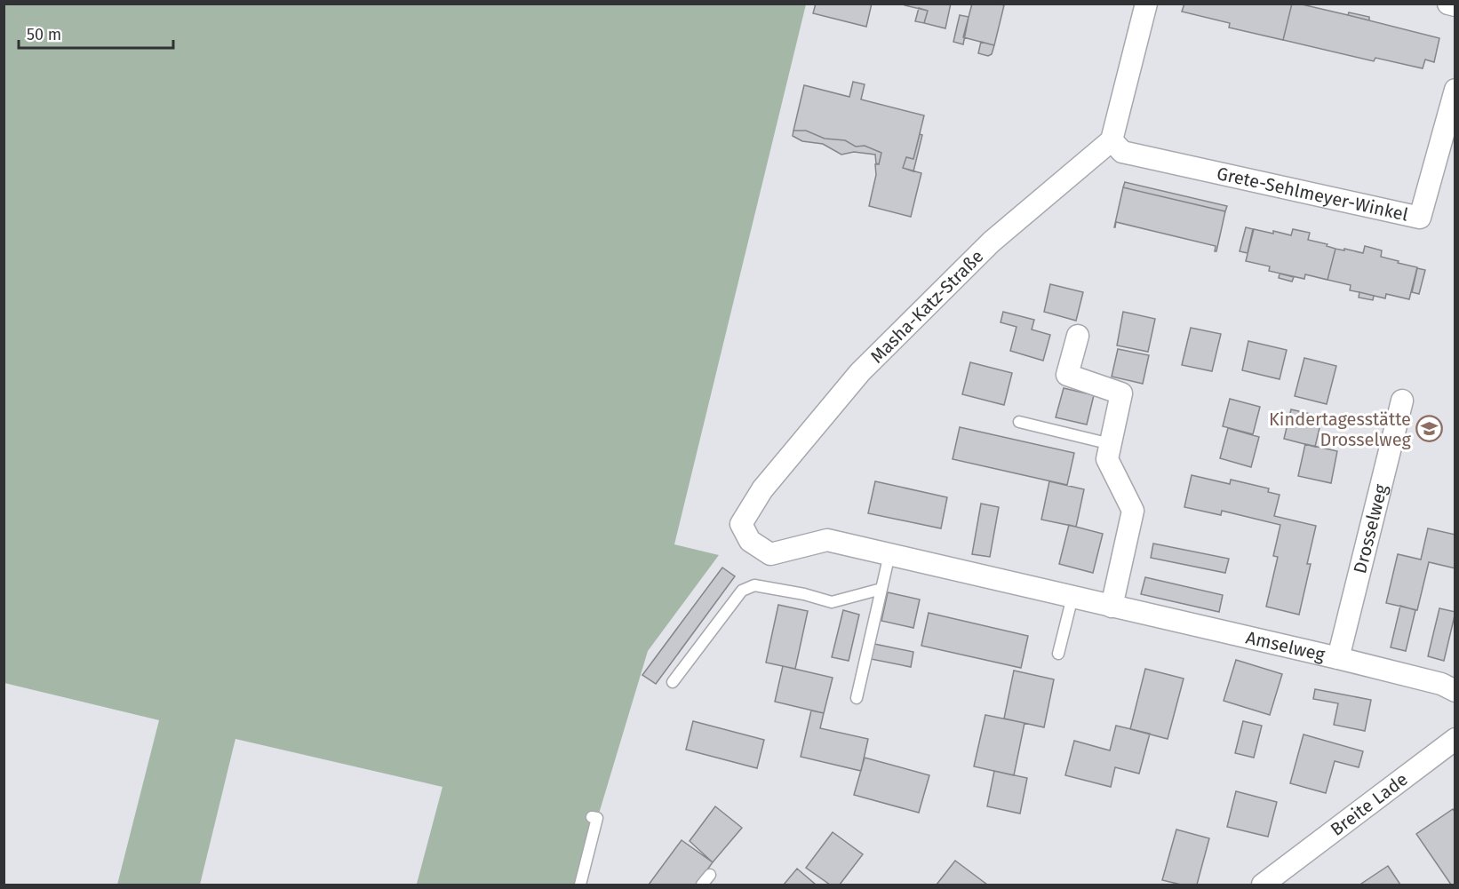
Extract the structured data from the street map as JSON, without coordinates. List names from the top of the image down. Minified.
{"streets":{"street":["Grete-Sehlmeyer-Winkel","Masha-Katz-Straße","Drosselweg","Amselweg","Breite Lade"]},"crossings":[["Grete-Sehlmeyer-Winkel","Masha-Katz-Straße"],["Masha-Katz-Straße","Amselweg"],["Drosselweg","Amselweg"]],"places":{"school or university":["Kindertagesstätte Drosselweg"]},"scale_bar":"50 m"}
